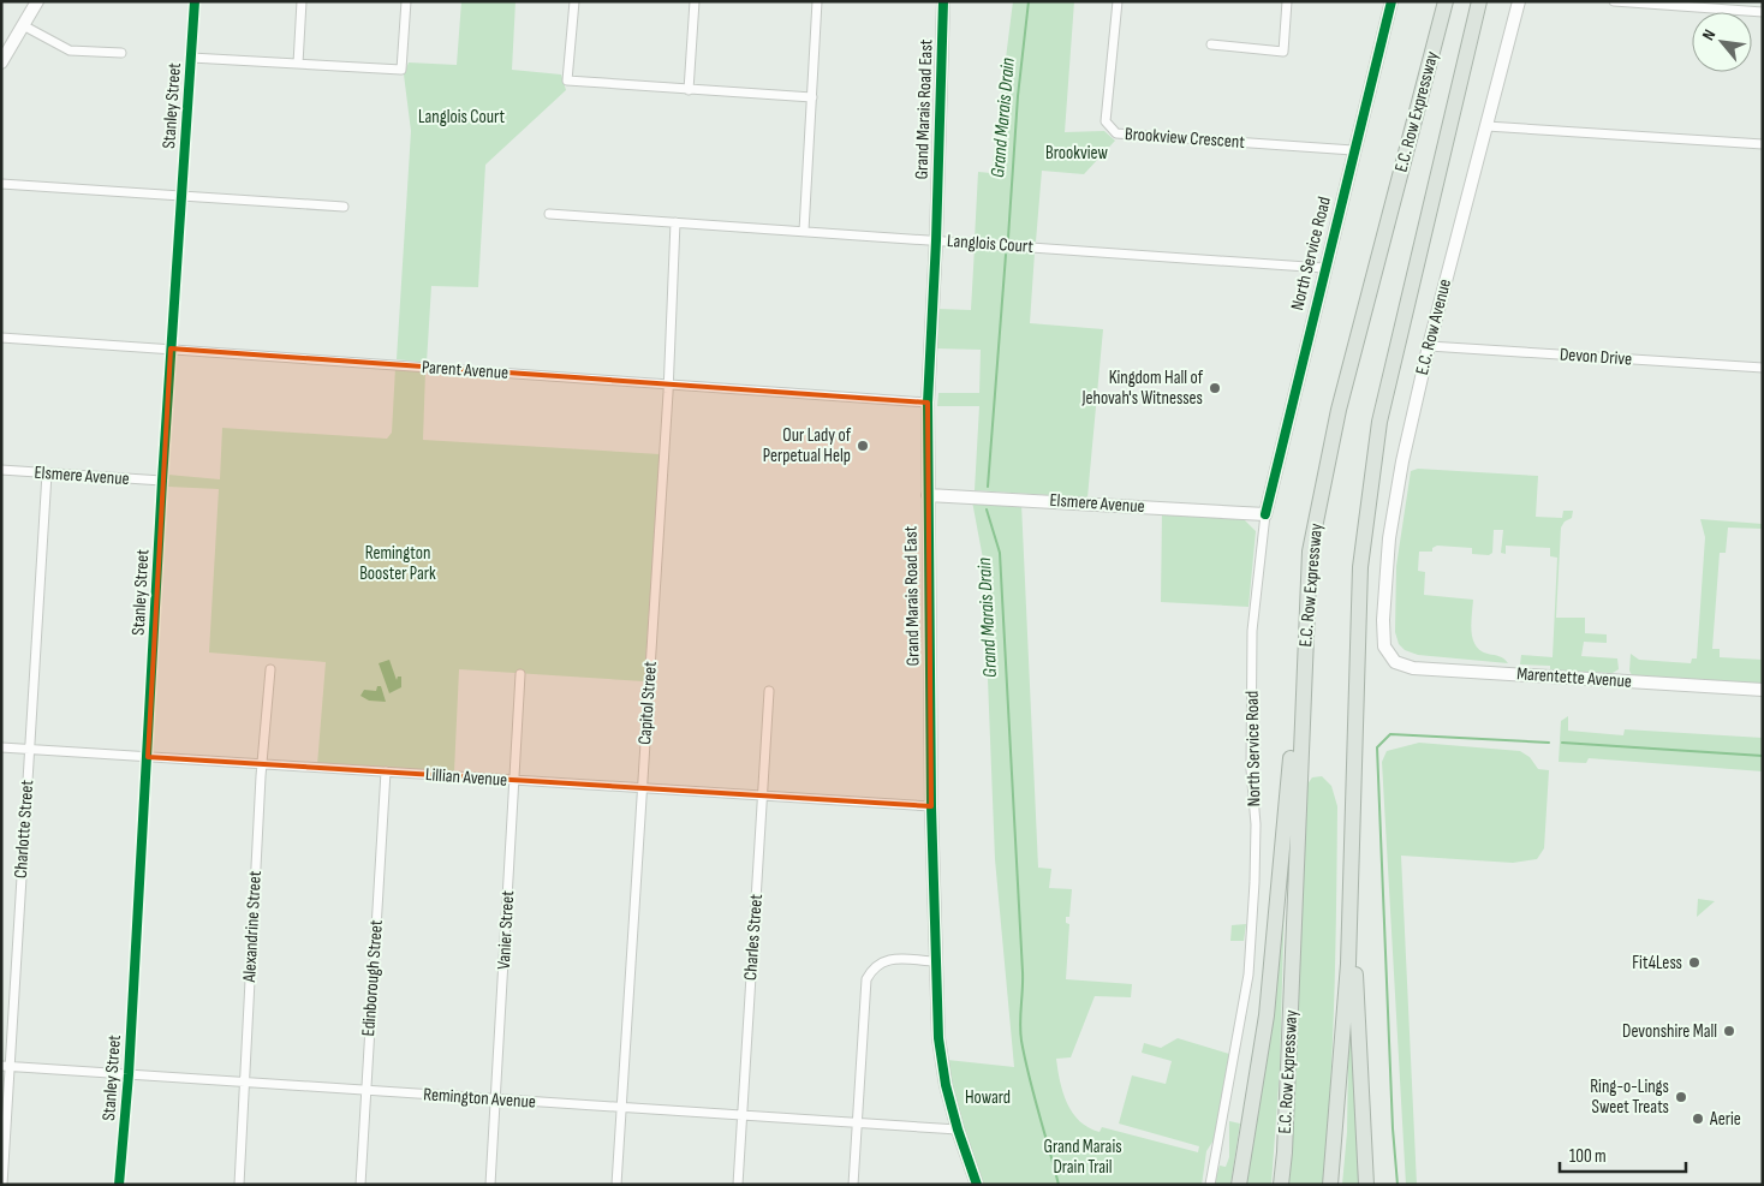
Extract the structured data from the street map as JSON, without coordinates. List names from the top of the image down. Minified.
{"streets":{"highway":["E.C. Row Expressway"],"street":["Stanley Street","Grand Marais Road East","Brookview Crescent","Langlois Court","North Service Road","E.C. Row Avenue","Devon Drive","Parent Avenue","Elsmere Avenue","Marentette Avenue","Capitol Street","Lillian Avenue","Charlotte Street","Alexandrine Street","Vanier Street","Charles Street","Edinborough Street","Remington Avenue"]},"crossings":[["Stanley Street","Parent Avenue"],["Stanley Street","Elsmere Avenue"],["Stanley Street","Lillian Avenue"],["Stanley Street","Remington Avenue"],["Grand Marais Road East","Langlois Court"],["Grand Marais Road East","Parent Avenue"],["Grand Marais Road East","Elsmere Avenue"],["Grand Marais Road East","Lillian Avenue"],["Grand Marais Road East","Remington Avenue"],["Brookview Crescent","North Service Road"],["Langlois Court","North Service Road"],["Langlois Court","Capitol Street"],["North Service Road","Elsmere Avenue"],["E.C. Row Avenue","Devon Drive"],["E.C. Row Avenue","Marentette Avenue"],["Parent Avenue","Capitol Street"],["Elsmere Avenue","Charlotte Street"],["Capitol Street","Lillian Avenue"],["Capitol Street","Remington Avenue"],["Lillian Avenue","Charlotte Street"],["Lillian Avenue","Alexandrine Street"],["Lillian Avenue","Vanier Street"],["Lillian Avenue","Charles Street"],["Lillian Avenue","Edinborough Street"],["Charlotte Street","Remington Avenue"],["Alexandrine Street","Remington Avenue"],["Vanier Street","Remington Avenue"],["Charles Street","Remington Avenue"],["Edinborough Street","Remington Avenue"]],"water":["Grand Marais Drain"],"parks":["Langlois Court","Brookview","Remington Booster Park","Howard","Grand Marais Drain Trail"],"places":["Kingdom Hall of Jehovah's Witnesses","Our Lady of Perpetual Help","Fit4Less","Devonshire Mall","Ring-o-Lings Sweet Treats","Aerie"],"scale_bar":"100 m","north":"top left"}
